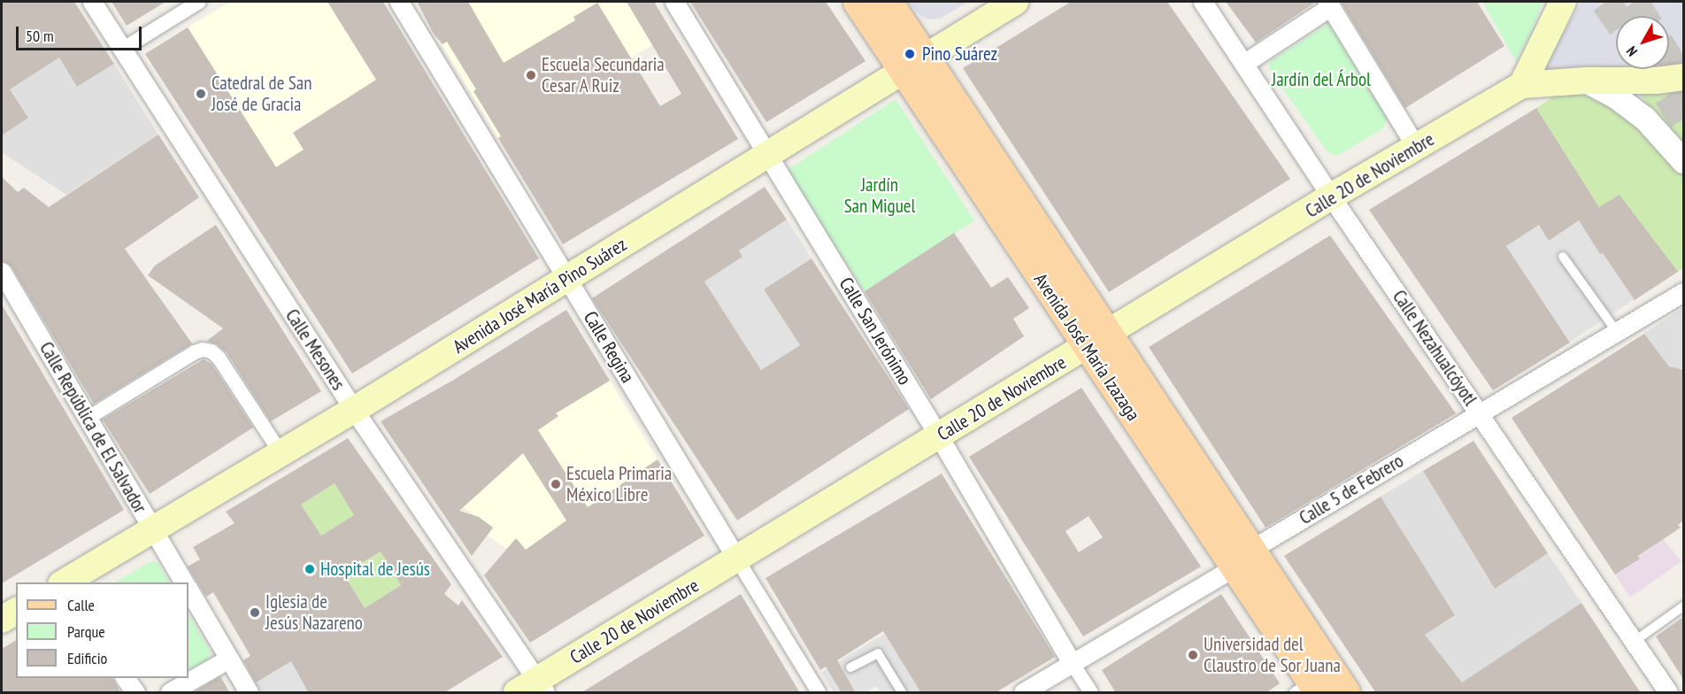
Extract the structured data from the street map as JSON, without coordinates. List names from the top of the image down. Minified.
{"streets":{"main road":["Calle 20 de Noviembre","Avenida José María Pino Suárez","Avenida José María Izazaga"],"street":["Calle San Jerónimo","Calle Regina","Calle Nezahualcóyotl","Calle Mesones","Calle República de El Salvador","Calle 5 de Febrero"]},"crossings":[["Calle 20 de Noviembre","Calle San Jerónimo"],["Calle 20 de Noviembre","Calle Regina"],["Calle 20 de Noviembre","Avenida José María Izazaga"],["Calle 20 de Noviembre","Calle Nezahualcóyotl"],["Calle 20 de Noviembre","Calle Mesones"],["Avenida José María Pino Suárez","Calle San Jerónimo"],["Avenida José María Pino Suárez","Calle Regina"],["Avenida José María Pino Suárez","Avenida José María Izazaga"],["Avenida José María Pino Suárez","Calle Mesones"],["Avenida José María Pino Suárez","Calle República de El Salvador"],["Calle San Jerónimo","Calle 5 de Febrero"],["Avenida José María Izazaga","Calle 5 de Febrero"],["Calle Nezahualcóyotl","Calle 5 de Febrero"]],"parks":["Jardín del Árbol","Jardín San Miguel"],"places":["Pino Suárez","Escuela Secundaria Cesar A Ruiz","Catedral de San José de Gracia","Escuela Primaria México Libre","Hospital de Jesús","Iglesia de Jesús Nazareno","Universidad del Claustro de Sor Juana"],"legend":["Calle","Parque","Edificio"],"scale_bar":"50 m","north":"bottom left"}
